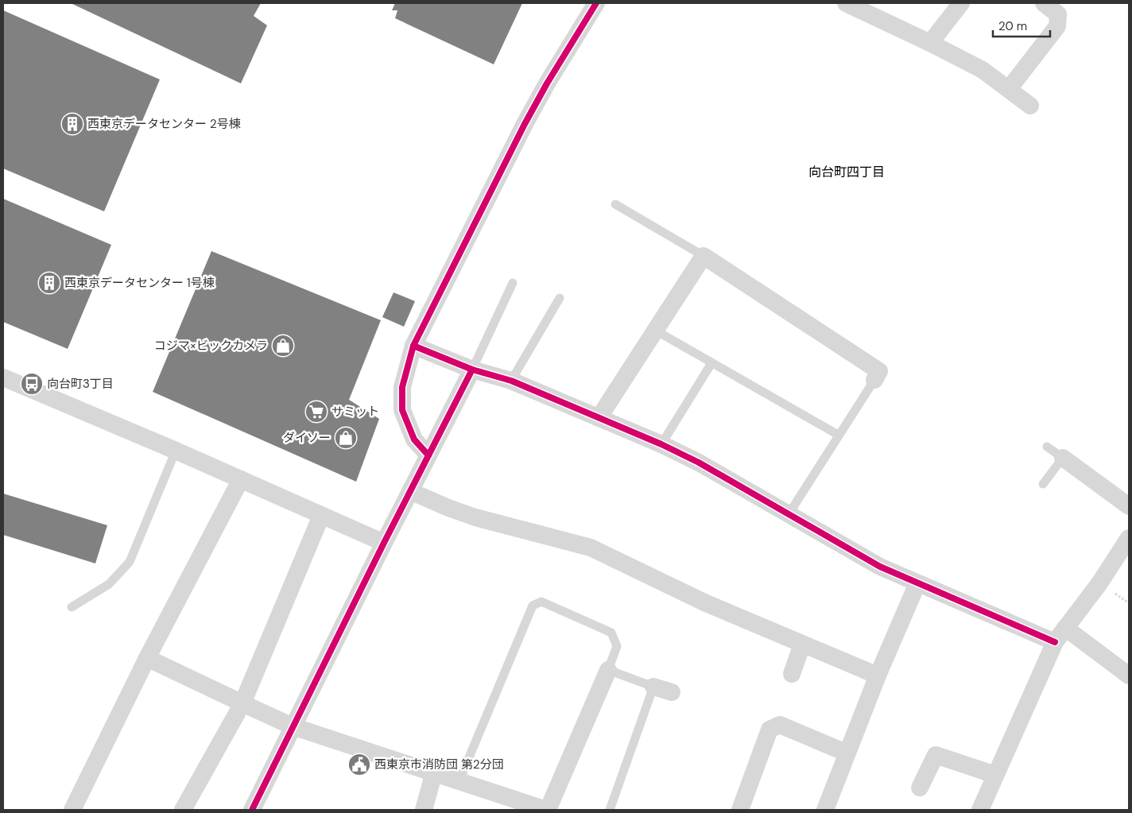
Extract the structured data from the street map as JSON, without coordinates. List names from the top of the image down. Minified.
{"districts":["向台町四丁目"],"places":{"building":["西東京データセンター 2号棟","西東京データセンター 1号棟"],"shop":["コジマ×ビックカメラ","ダイソー"],"bus stop":["向台町3丁目"],"supermarket":["サミット"],"public building":["西東京市消防団 第2分団"]},"scale_bar":"20 m"}
